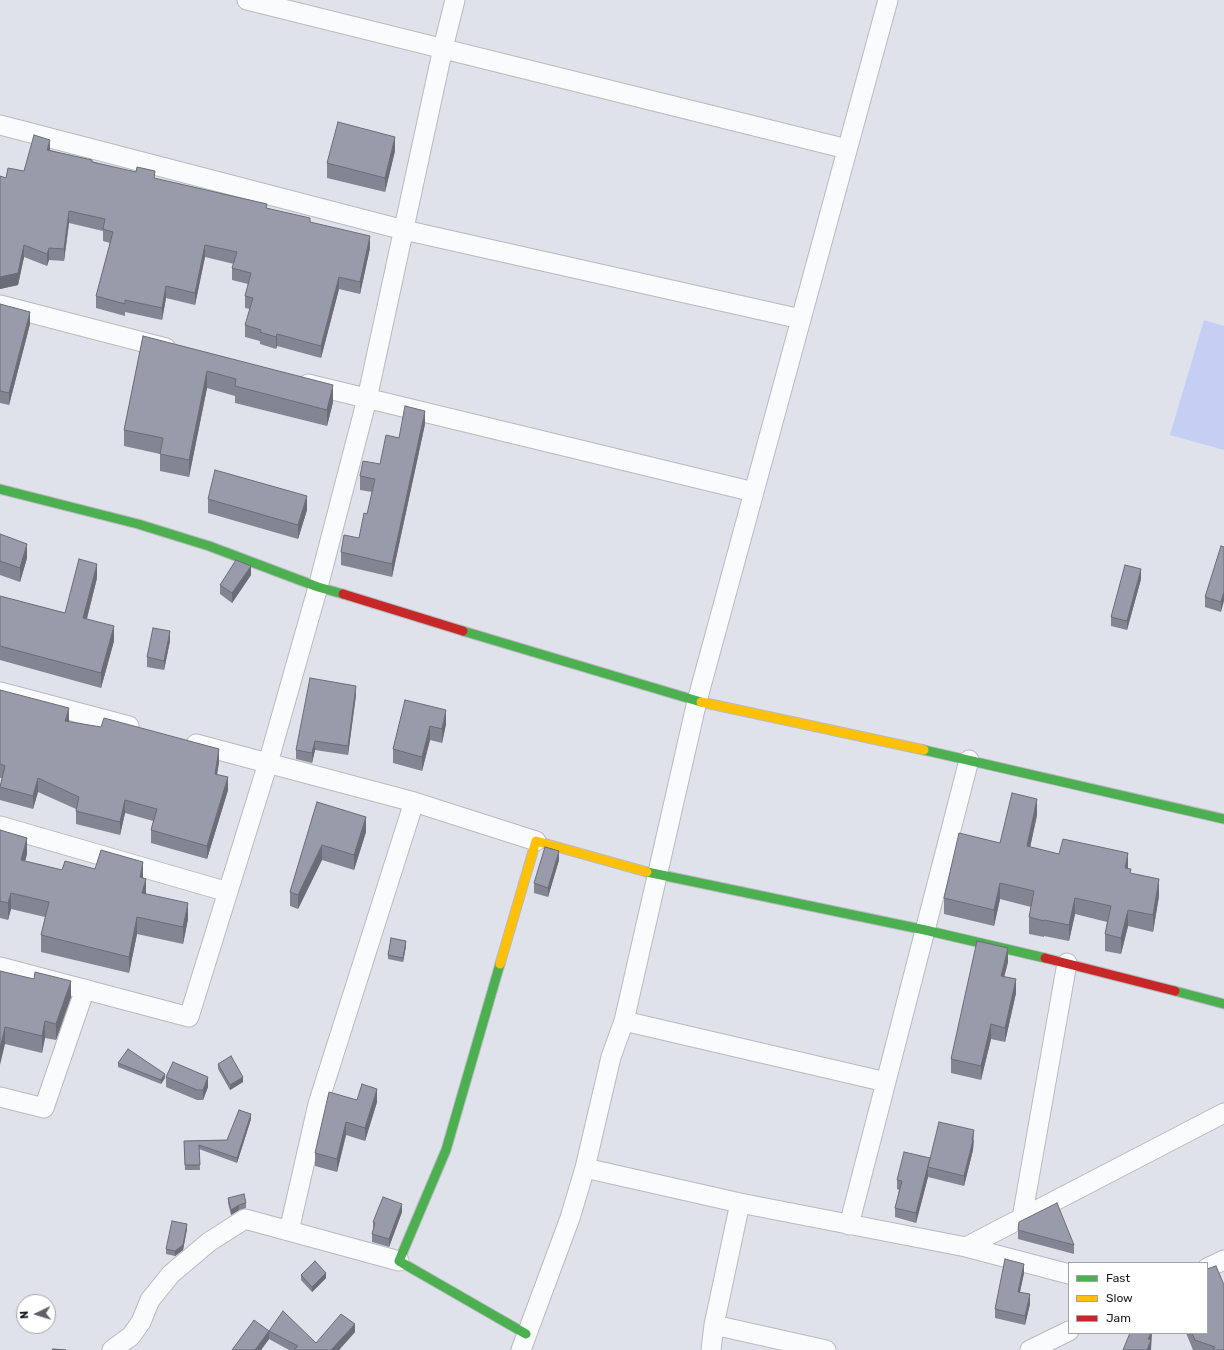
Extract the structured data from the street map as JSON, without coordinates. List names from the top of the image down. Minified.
{"legend":["Fast","Slow","Jam"],"north":"left"}
